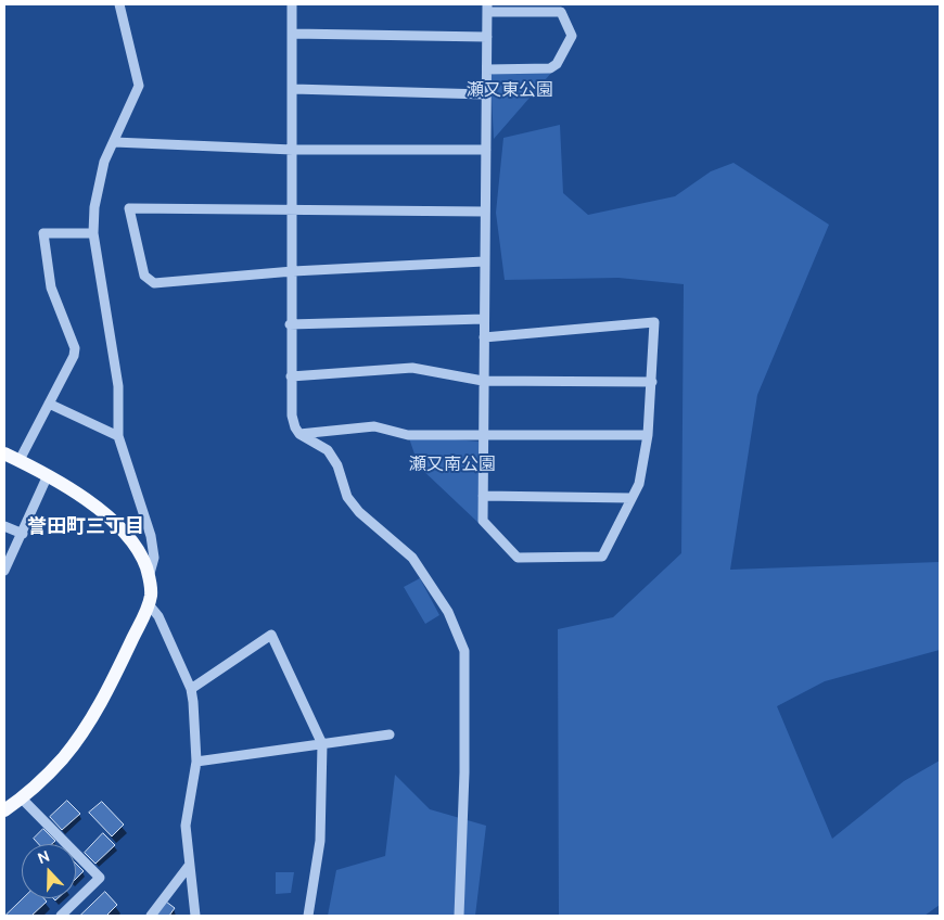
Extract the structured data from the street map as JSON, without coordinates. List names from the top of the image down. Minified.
{"districts":["誉田町三丁目"],"parks":["瀬又東公園","瀬又南公園"],"north":"top"}
